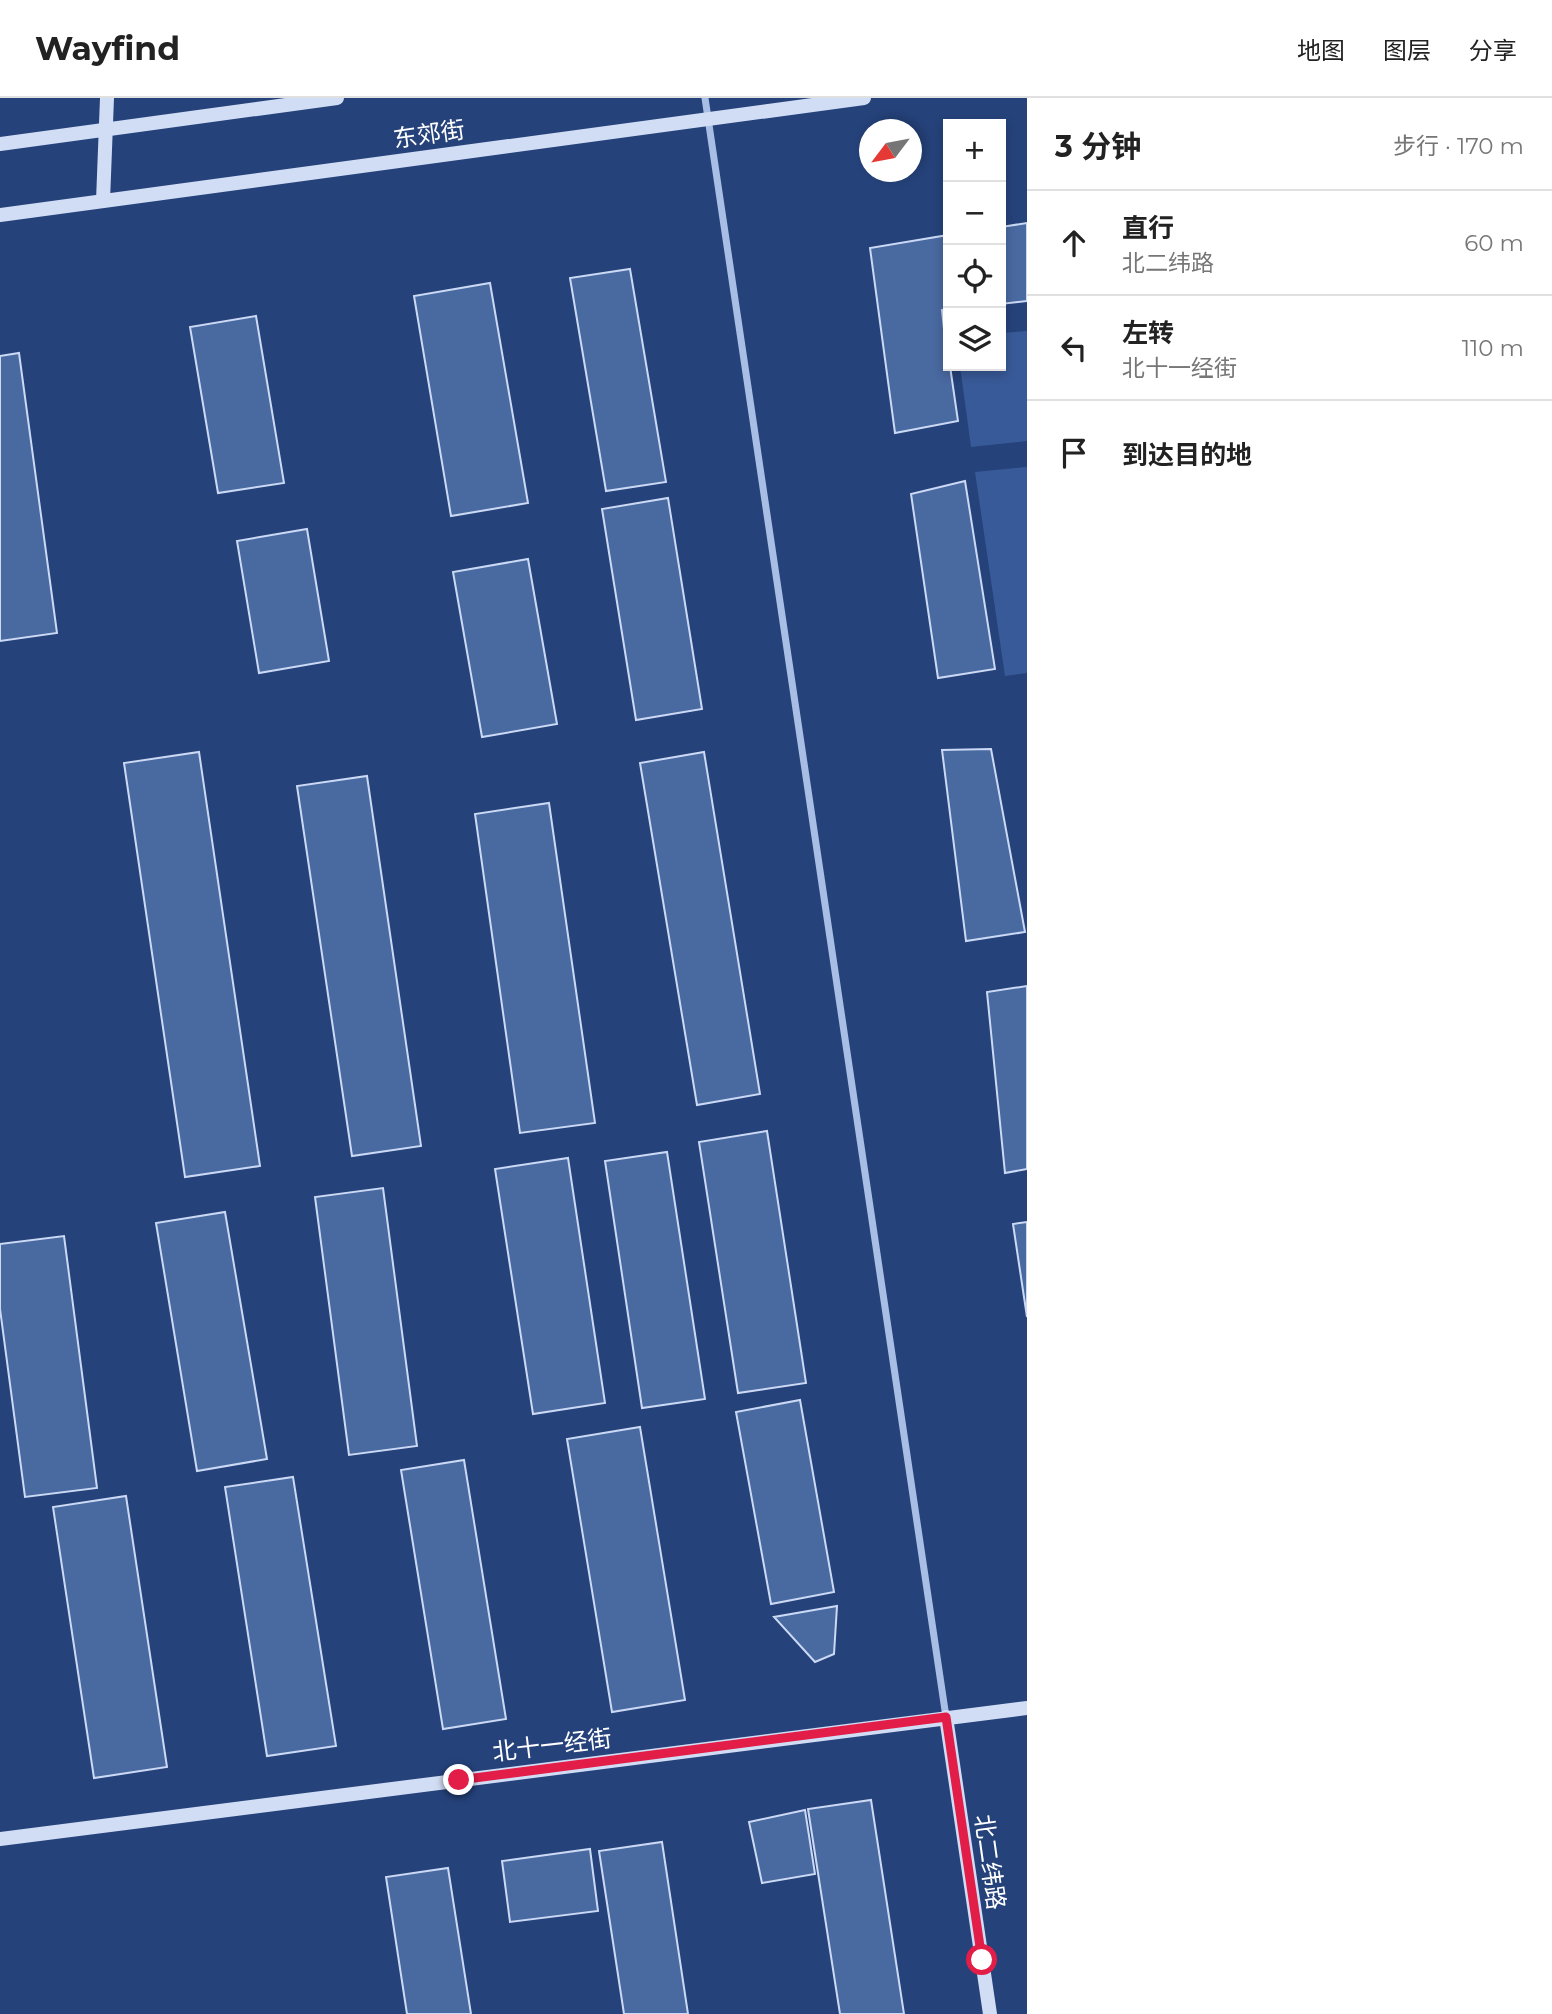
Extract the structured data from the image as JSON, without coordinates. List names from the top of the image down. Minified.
{"streets":{"street":["东郊街","北十一经街","北二纬路"]},"crossings":[["北十一经街","北二纬路"]],"north":"bottom left","page":{"header":"Wayfind","nav":["地图","图层","分享"],"heading":["3 分钟","步行 · 170 m"],"map_buttons":["+","−"],"list":[["直行","北二纬路","60 m"],["左转","北十一经街","110 m"],"到达目的地"]}}
